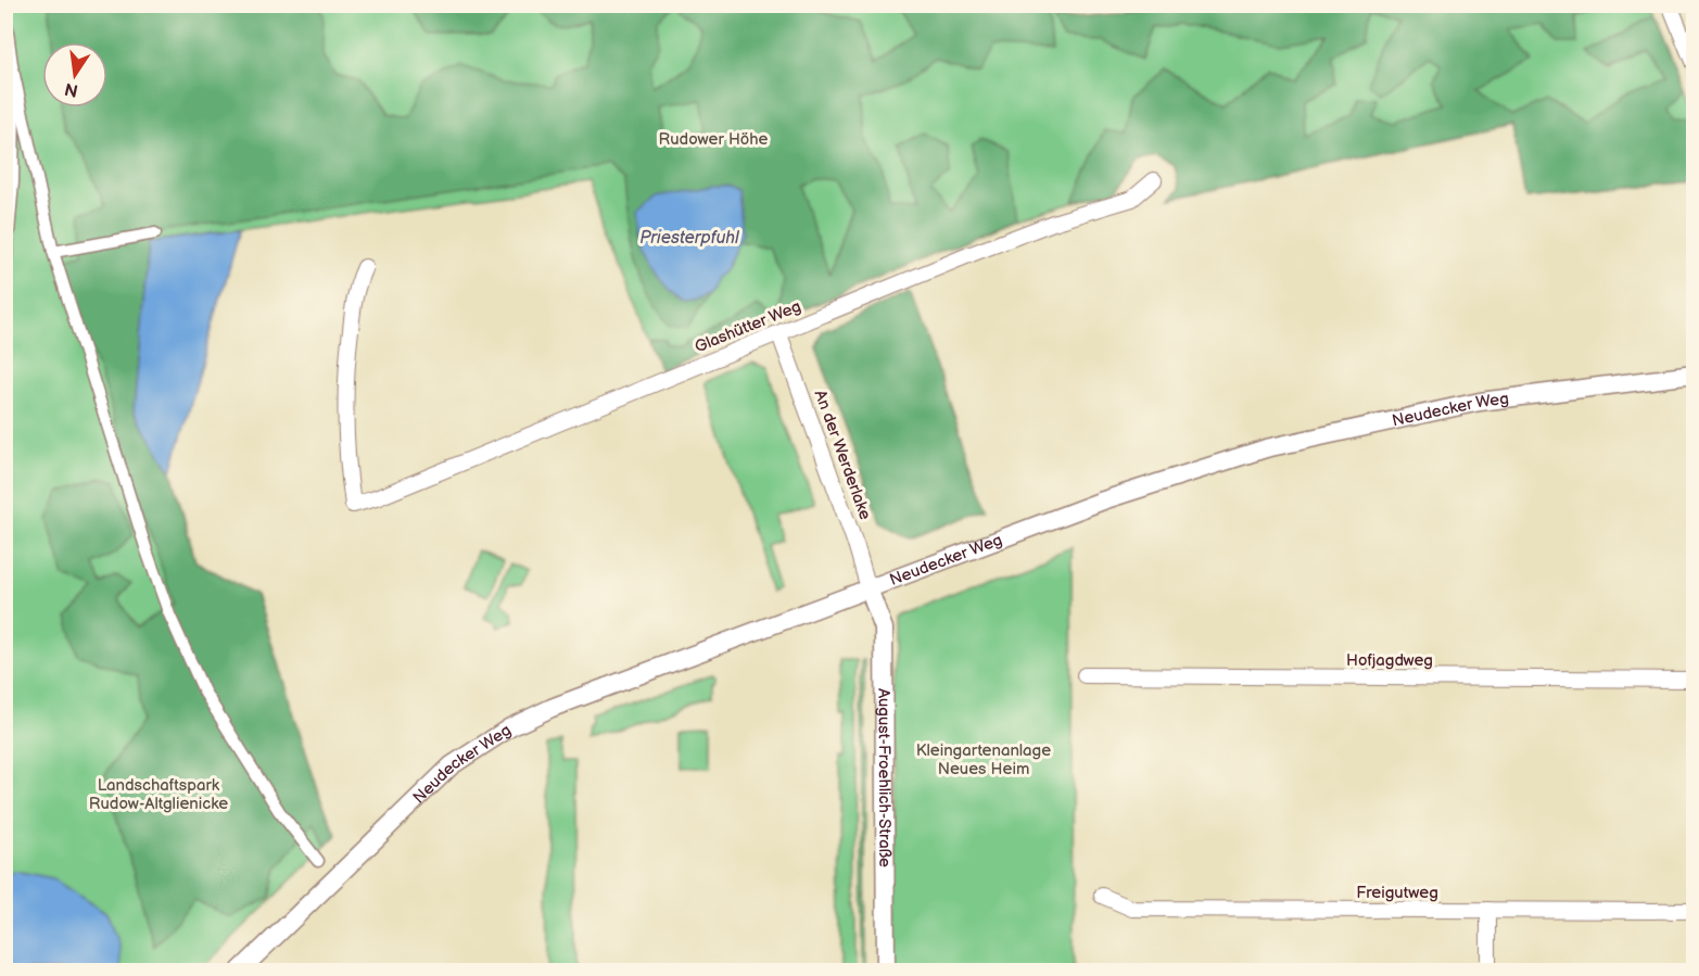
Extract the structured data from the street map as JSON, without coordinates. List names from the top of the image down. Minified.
{"streets":{"street":["Glashütter Weg","Neudecker Weg","An der Werderlake","Hofjagdweg","August-Froehlich-Straße","Freigutweg"]},"crossings":[["Glashütter Weg","An der Werderlake"],["Neudecker Weg","An der Werderlake"],["Neudecker Weg","August-Froehlich-Straße"],["An der Werderlake","August-Froehlich-Straße"]],"water":["Priesterpfuhl"],"parks":["Rudower Höhe","Kleingartenanlage Neues Heim","Landschaftspark Rudow-Altglienicke"],"north":"bottom"}
